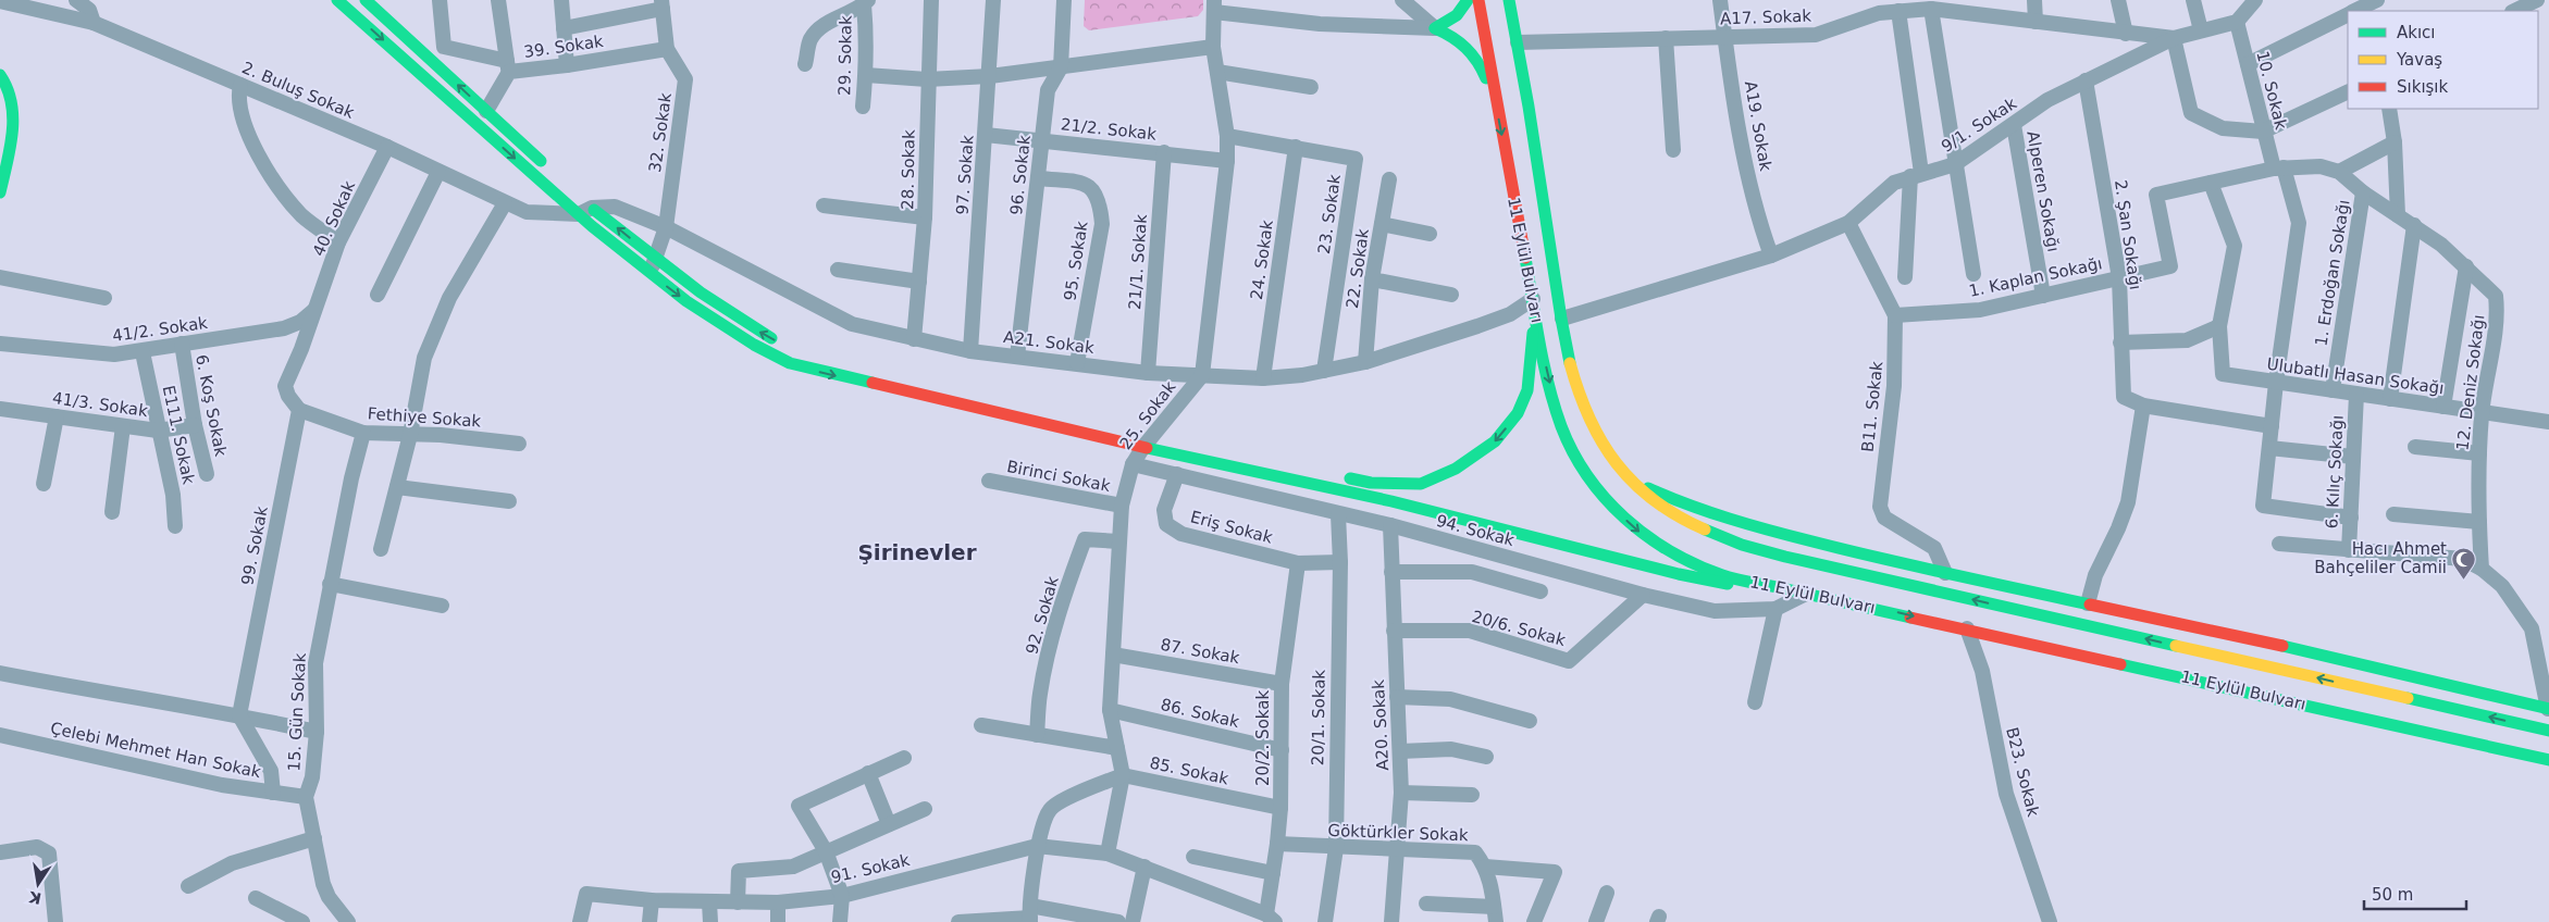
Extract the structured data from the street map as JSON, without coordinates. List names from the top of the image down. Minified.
{"streets":{"main road":["11 Eylül Bulvarı"],"street":["A17. Sokak","39. Sokak","29. Sokak","2. Buluş Sokak","10. Sokak","9/1. Sokak","A19. Sokak","21/2. Sokak","32. Sokak","28. Sokak","97. Sokak","96. Sokak","Alperen Sokağı","23. Sokak","40. Sokak","2. Şan Sokağı","24. Sokak","95. Sokak","21/1. Sokak","22. Sokak","1. Erdoğan Sokağı","1. Kaplan Sokağı","41/2. Sokak","A21. Sokak","Ulubatlı Hasan Sokağı","12. Deniz Sokağı","41/3. Sokak","6. Koş Sokak","B11. Sokak","25. Sokak","Fethiye Sokak","E111. Sokak","6. Kılıç Sokağı","Birinci Sokak","Eriş Sokak","94. Sokak","99. Sokak","92. Sokak","20/6. Sokak","87. Sokak","15. Gün Sokak","86. Sokak","20/1. Sokak","A20. Sokak","20/2. Sokak","Çelebi Mehmet Han Sokak","85. Sokak","B23. Sokak","Göktürkler Sokak","91. Sokak"]},"crossings":[["A17. Sokak","9/1. Sokak"],["A17. Sokak","A19. Sokak"],["A17. Sokak","11 Eylül Bulvarı"],["39. Sokak","32. Sokak"],["2. Buluş Sokak","40. Sokak"],["2. Buluş Sokak","A21. Sokak"],["10. Sokak","9/1. Sokak"],["10. Sokak","Ulubatlı Hasan Sokağı"],["10. Sokak","12. Deniz Sokağı"],["10. Sokak","6. Kılıç Sokağı"],["9/1. Sokak","A19. Sokak"],["9/1. Sokak","Alperen Sokağı"],["9/1. Sokak","2. Şan Sokağı"],["9/1. Sokak","11 Eylül Bulvarı"],["9/1. Sokak","B11. Sokak"],["21/2. Sokak","97. Sokak"],["21/2. Sokak","96. Sokak"],["21/2. Sokak","21/1. Sokak"],["32. Sokak","A21. Sokak"],["28. Sokak","A21. Sokak"],["97. Sokak","A21. Sokak"],["96. Sokak","95. Sokak"],["96. Sokak","A21. Sokak"],["Alperen Sokağı","1. Kaplan Sokağı"],["23. Sokak","24. Sokak"],["23. Sokak","A21. Sokak"],["40. Sokak","41/2. Sokak"],["2. Şan Sokağı","1. Kaplan Sokağı"],["24. Sokak","A21. Sokak"],["11 Eylül Bulvarı","A21. Sokak"],["11 Eylül Bulvarı","94. Sokak"],["11 Eylül Bulvarı","B23. Sokak"],["95. Sokak","A21. Sokak"],["21/1. Sokak","A21. Sokak"],["22. Sokak","A21. Sokak"],["1. Erdoğan Sokağı","Ulubatlı Hasan Sokağı"],["1. Erdoğan Sokağı","12. Deniz Sokağı"],["1. Kaplan Sokağı","12. Deniz Sokağı"],["1. Kaplan Sokağı","B11. Sokak"],["41/2. Sokak","6. Koş Sokak"],["41/2. Sokak","E111. Sokak"],["A21. Sokak","25. Sokak"],["Ulubatlı Hasan Sokağı","12. Deniz Sokağı"],["Ulubatlı Hasan Sokağı","6. Kılıç Sokağı"],["41/3. Sokak","6. Koş Sokak"],["41/3. Sokak","E111. Sokak"],["25. Sokak","Birinci Sokak"],["25. Sokak","94. Sokak"],["25. Sokak","92. Sokak"],["25. Sokak","87. Sokak"],["25. Sokak","86. Sokak"],["25. Sokak","85. Sokak"],["Fethiye Sokak","99. Sokak"],["Fethiye Sokak","15. Gün Sokak"],["Eriş Sokak","94. Sokak"],["Eriş Sokak","20/1. Sokak"],["Eriş Sokak","20/2. Sokak"],["94. Sokak","20/6. Sokak"],["94. Sokak","20/1. Sokak"],["94. Sokak","A20. Sokak"],["20/6. Sokak","A20. Sokak"],["87. Sokak","20/2. Sokak"],["15. Gün Sokak","Çelebi Mehmet Han Sokak"],["86. Sokak","20/2. Sokak"],["20/1. Sokak","Göktürkler Sokak"],["A20. Sokak","Göktürkler Sokak"],["20/2. Sokak","85. Sokak"],["20/2. Sokak","Göktürkler Sokak"]],"districts":["Şirinevler"],"places":{"mosque":["Hacı Ahmet Bahçeliler Camii"]},"legend":["Akıcı","Yavaş","Sıkışık"],"scale_bar":"50 m","north":"bottom"}
